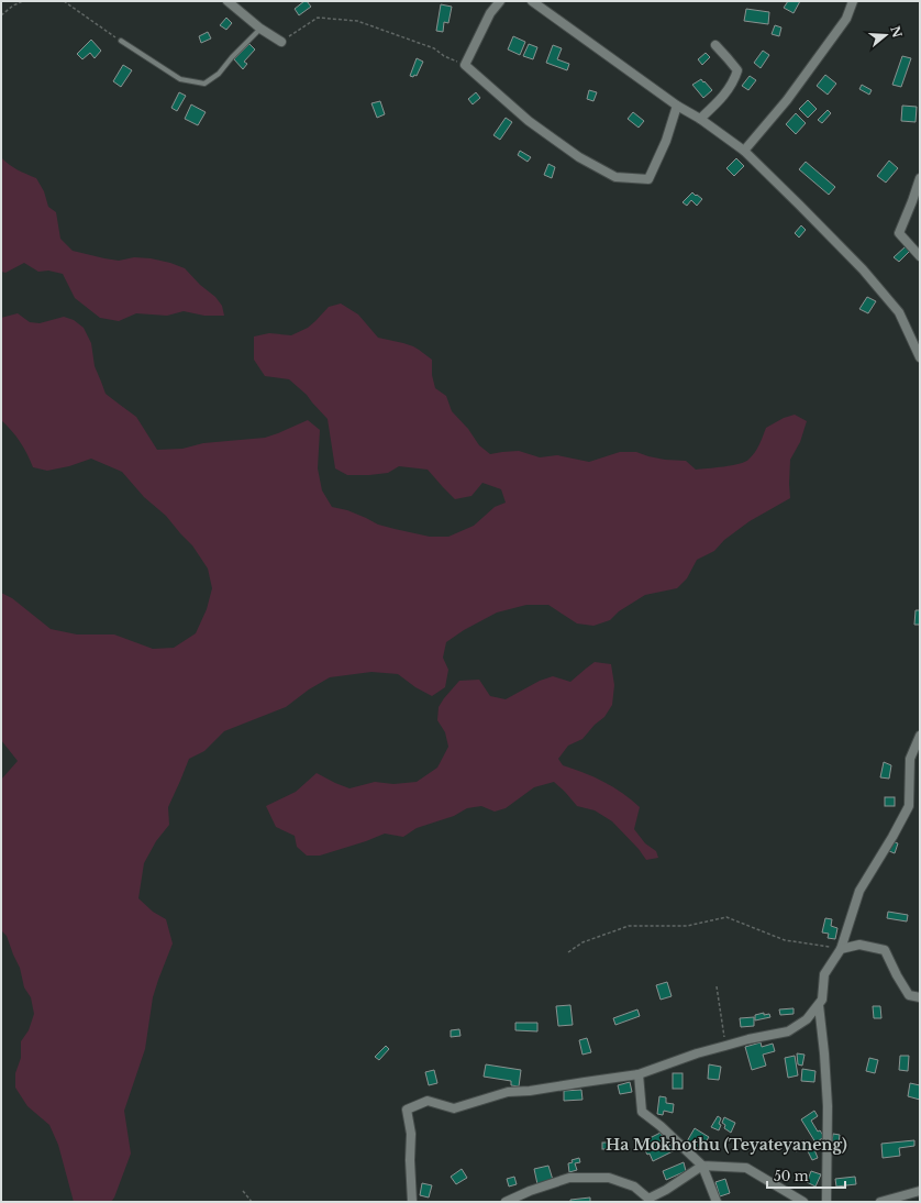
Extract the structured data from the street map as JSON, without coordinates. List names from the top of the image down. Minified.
{"districts":["Ha Mokhothu (Teyateyaneng)"],"scale_bar":"50 m","north":"right"}
